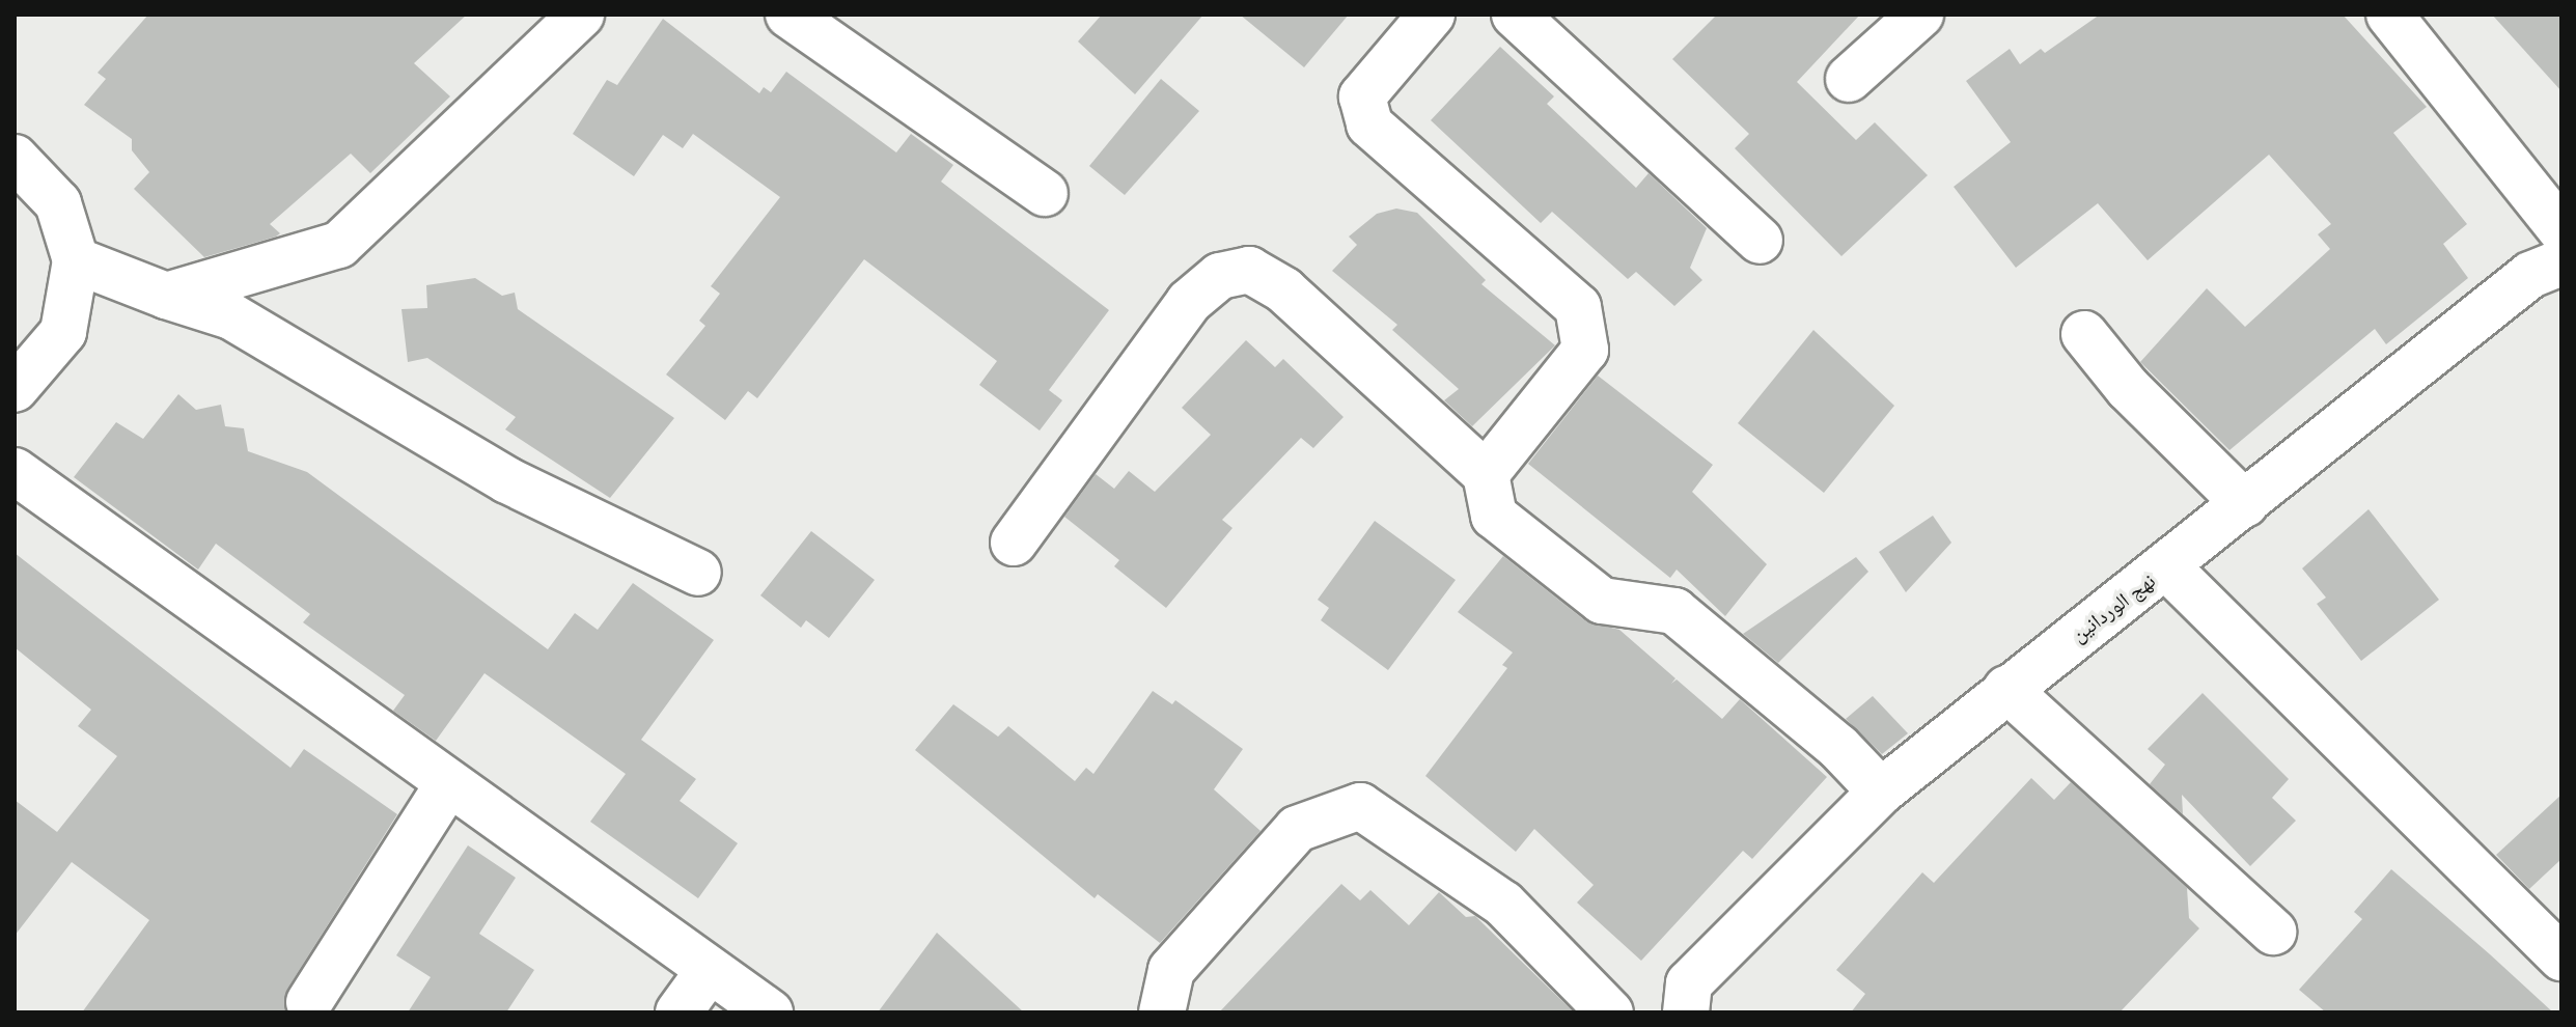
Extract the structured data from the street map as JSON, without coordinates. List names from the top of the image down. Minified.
{"streets":{"street":["نهج الوردانين"]}}
